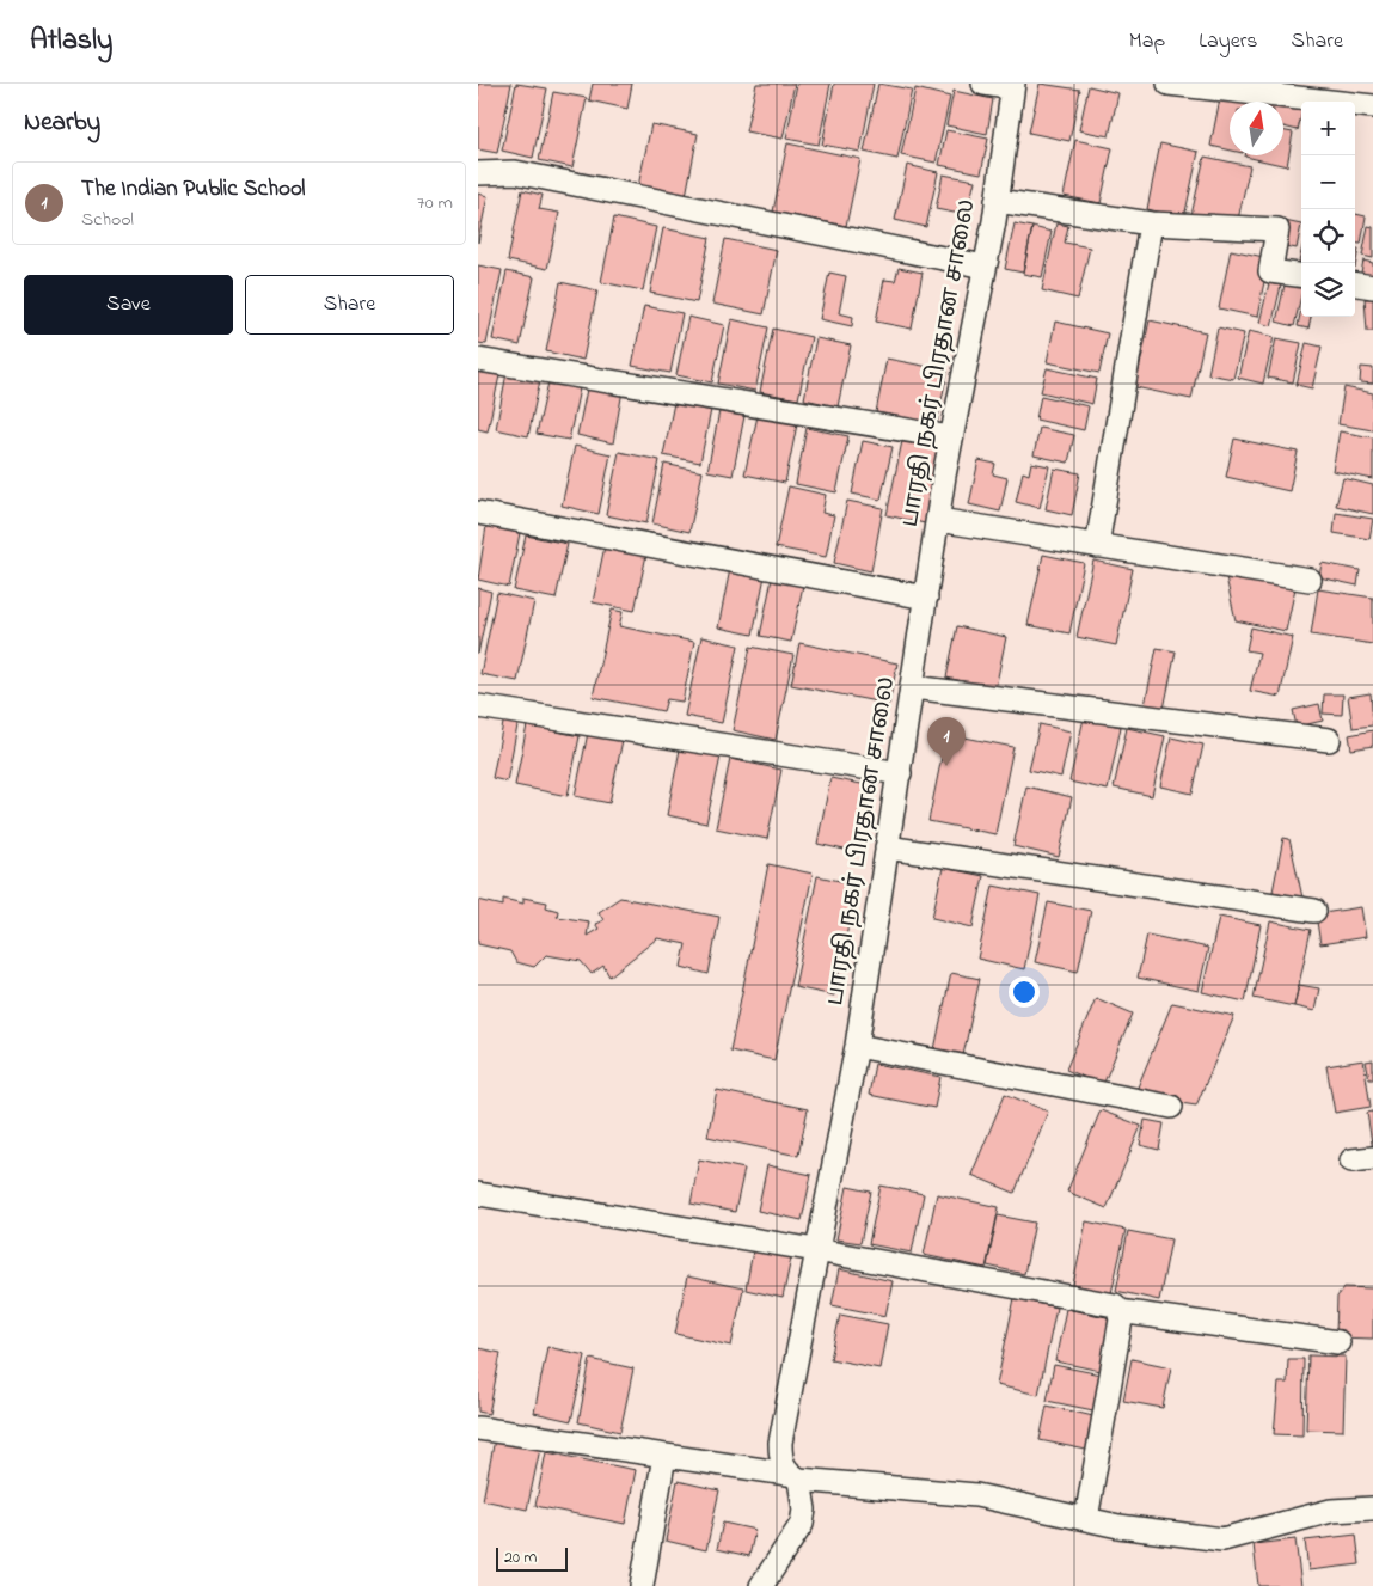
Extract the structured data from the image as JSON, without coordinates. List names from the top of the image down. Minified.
{"streets":{"street":["பாரதி நகர் பிரதான சாலை"]},"scale_bar":"20 m","north":"top","page":{"header":"Atlasly","nav":["Map","Layers","Share"],"heading":"Nearby","map_buttons":["+","−"],"list":[{"mark":"1","name":"The Indian Public School","note":"School","value":"70 m"}],"buttons":["Save","Share"],"pins":"1","scale":"20 m"}}
